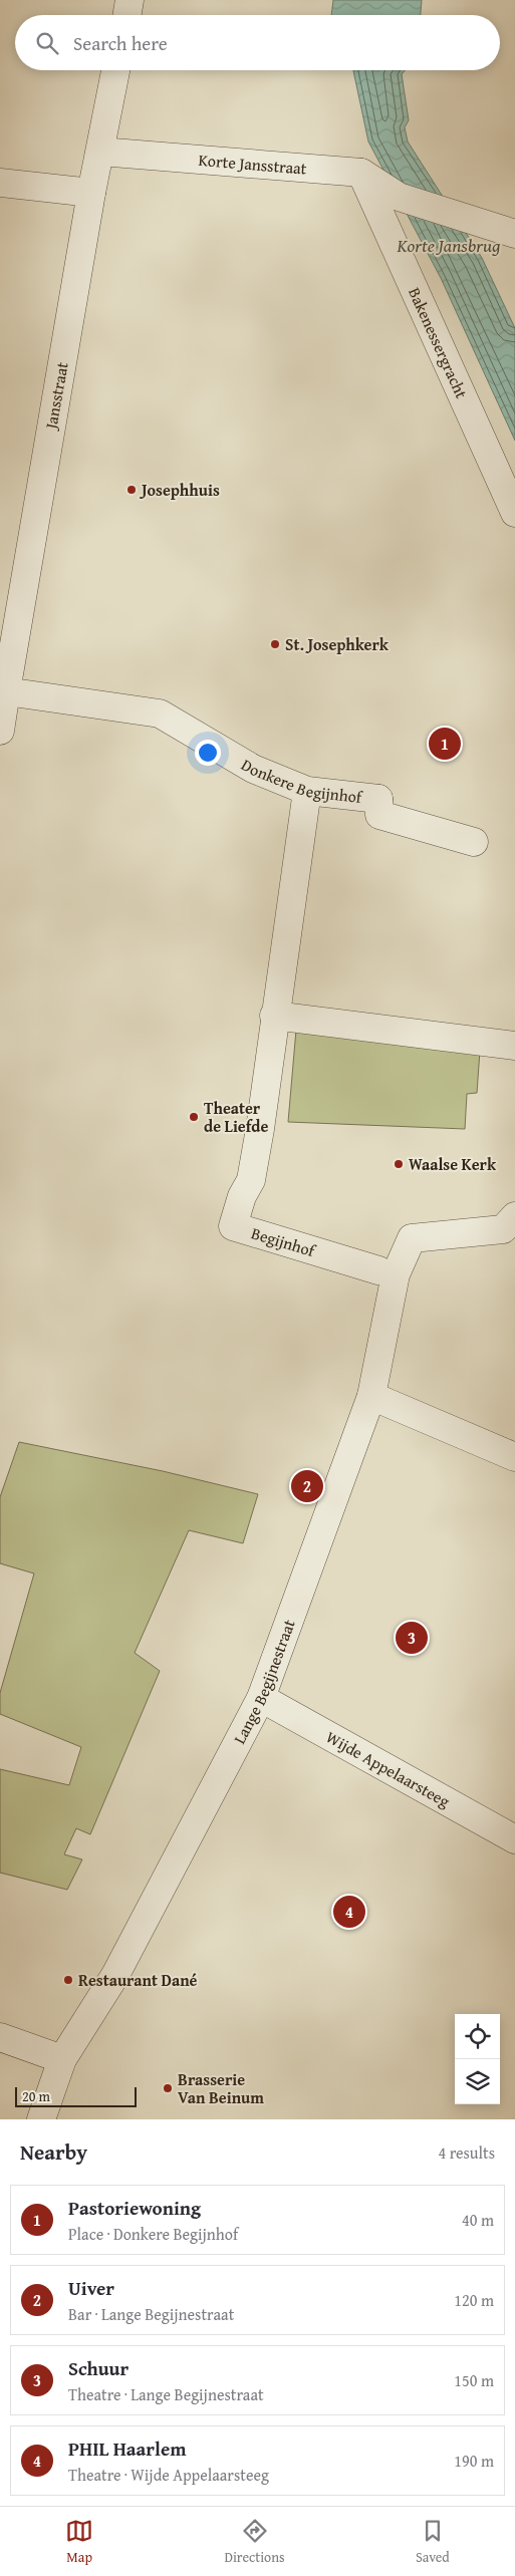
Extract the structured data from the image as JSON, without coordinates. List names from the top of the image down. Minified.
{"streets":{"street":["Korte Jansstraat","Bakenessergracht","Jansstraat","Donkere Begijnhof","Begijnhof","Lange Begijnestraat","Wijde Appelaarsteeg"]},"crossings":[["Korte Jansstraat","Bakenessergracht"],["Korte Jansstraat","Jansstraat"],["Jansstraat","Donkere Begijnhof"],["Donkere Begijnhof","Begijnhof"],["Begijnhof","Lange Begijnestraat"],["Lange Begijnestraat","Wijde Appelaarsteeg"]],"water":["Korte Jansbrug"],"places":["Josephhuis","St. Josephkerk","Theater de Liefde","Waalse Kerk","Restaurant Dané","Brasserie Van Beinum"],"scale_bar":"20 m","page":{"search":"Search here","pins":["1","2","3","4"],"scale":"20 m","heading":["Nearby","4 results"],"list":[{"mark":"1","name":"Pastoriewoning","note":"Place · Donkere Begijnhof","value":"40 m"},{"mark":"2","name":"Uiver","note":"Bar · Lange Begijnestraat","value":"120 m"},{"mark":"3","name":"Schuur","note":"Theatre · Lange Begijnestraat","value":"150 m"},{"mark":"4","name":"PHIL Haarlem","note":"Theatre · Wijde Appelaarsteeg","value":"190 m"}],"nav":["Map","Directions","Saved"]}}
